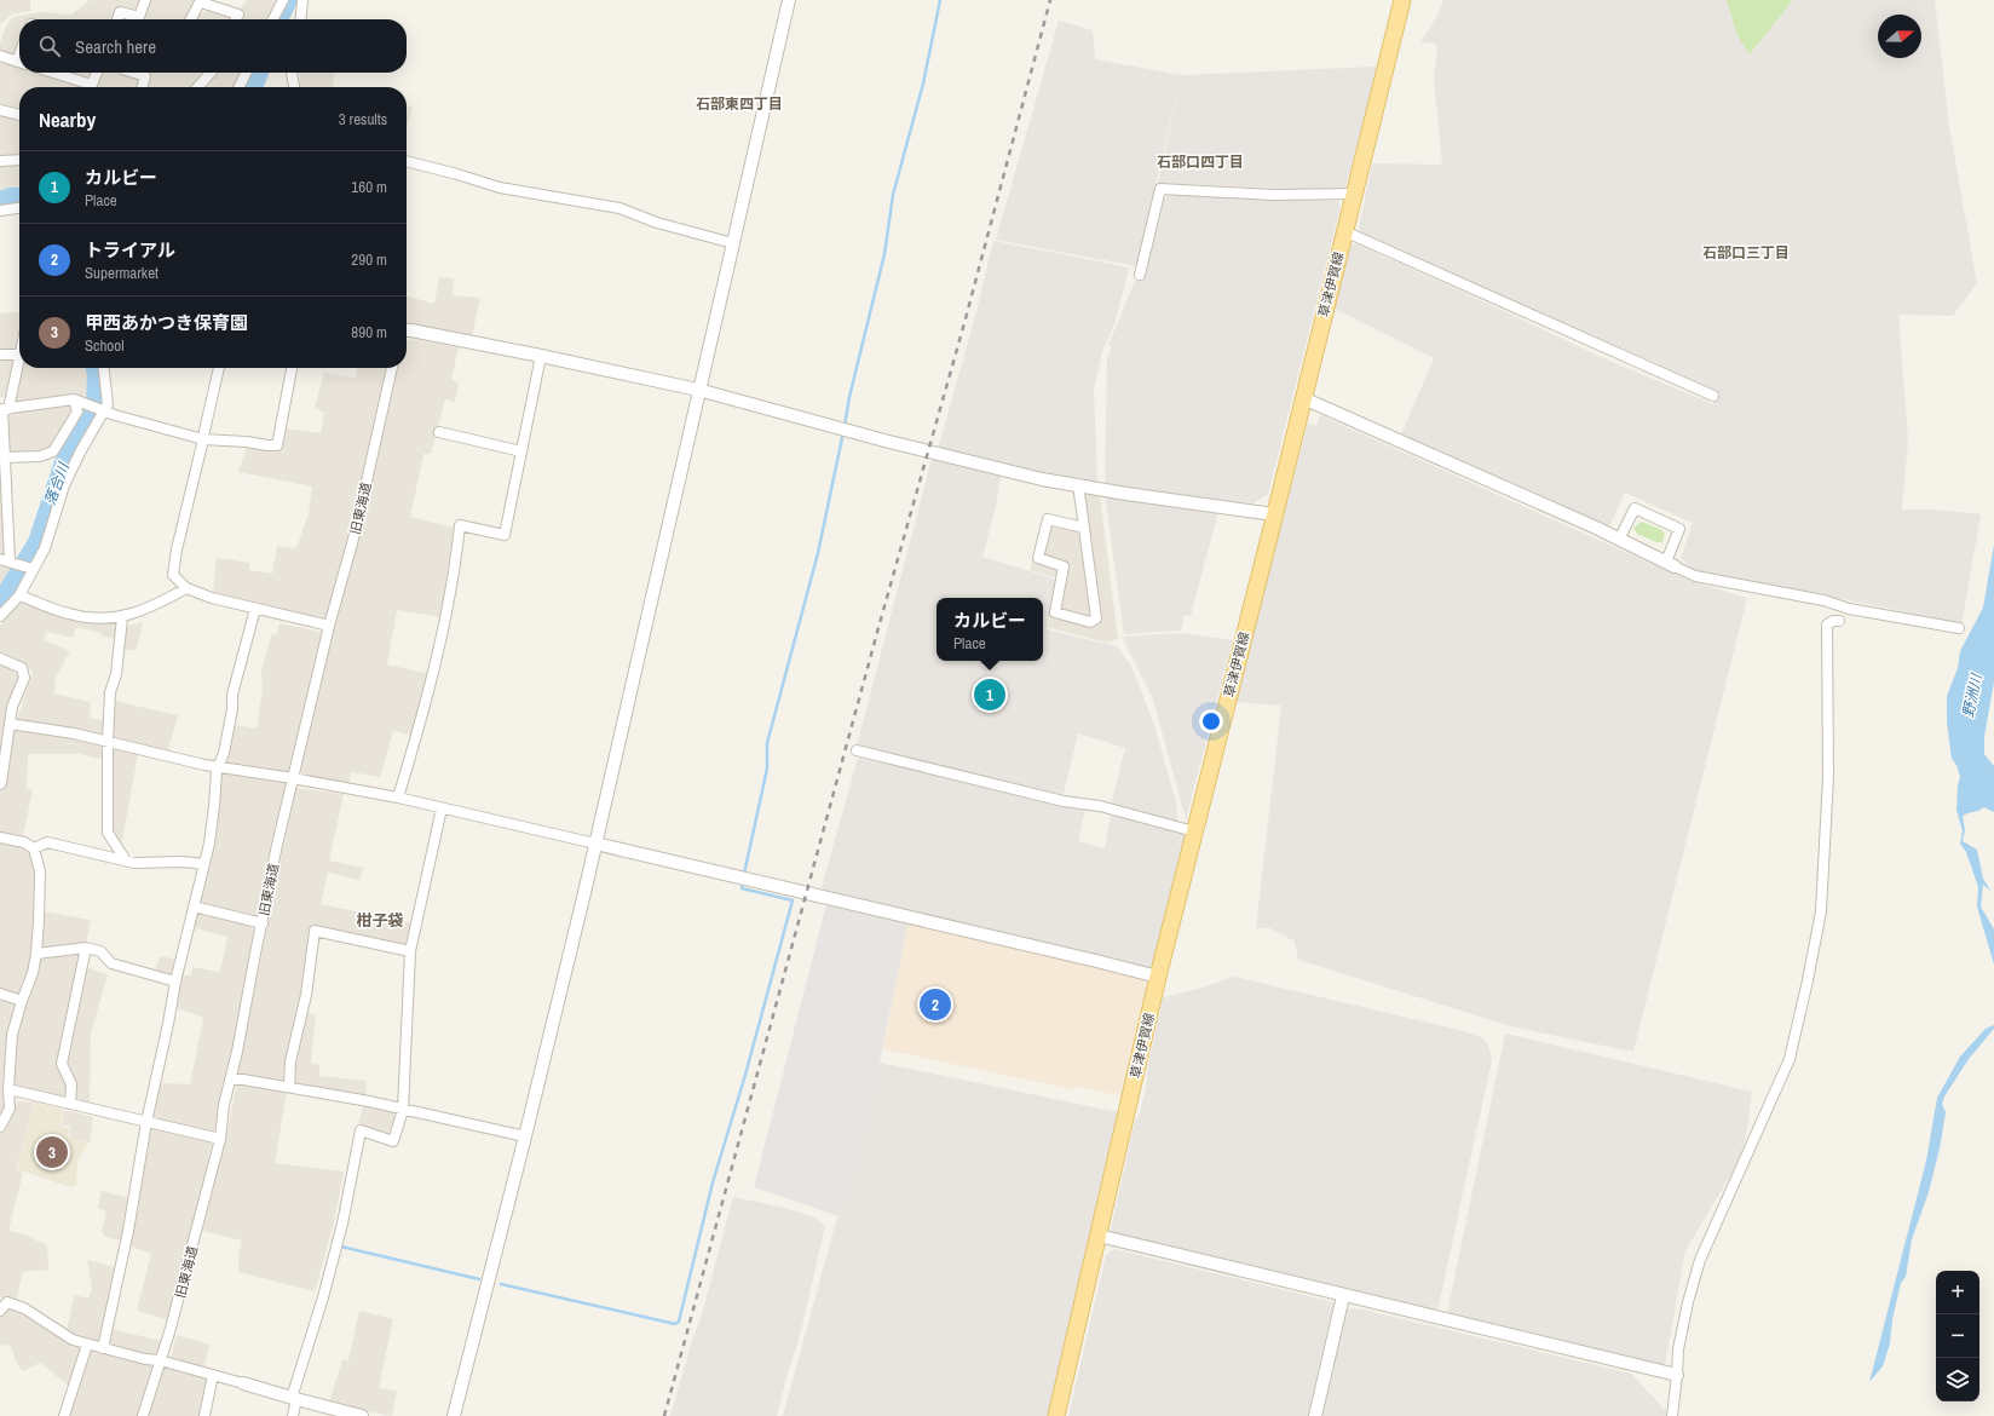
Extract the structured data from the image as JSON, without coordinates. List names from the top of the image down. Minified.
{"streets":{"main road":["草津伊賀線"],"street":["旧東海道"]},"districts":["石部東四丁目","石部口四丁目","石部口三丁目","柑子袋"],"water":["落合川","野洲川"],"north":"right","page":{"search":"Search here","heading":["Nearby","3 results"],"list":[{"mark":"1","name":"カルビー","note":"Place","value":"160 m"},{"mark":"2","name":"トライアル","note":"Supermarket","value":"290 m"},{"mark":"3","name":"甲西あかつき保育園","note":"School","value":"890 m"}],"popup":["カルビー","Place"],"pins":["1","2","3"],"map_buttons":["+","−"]}}
